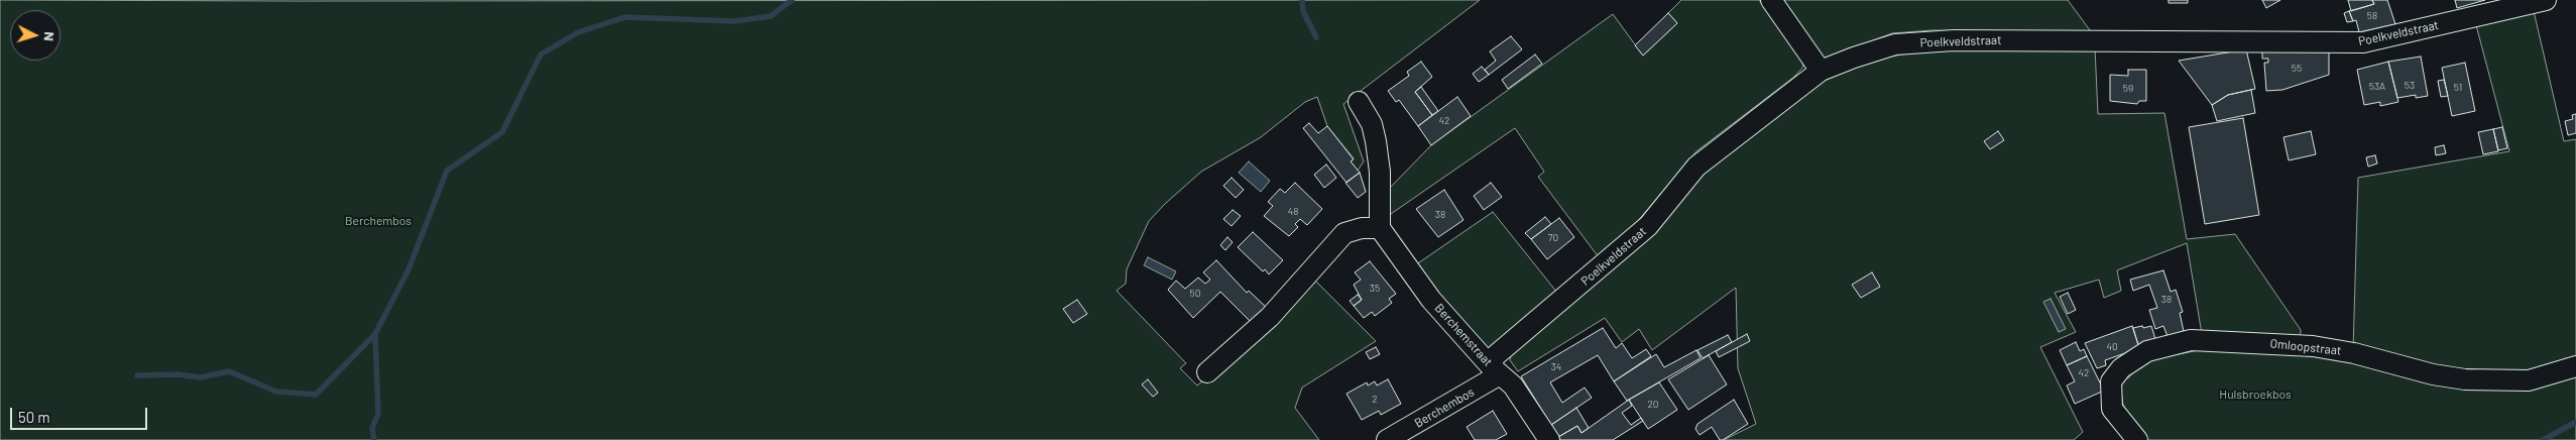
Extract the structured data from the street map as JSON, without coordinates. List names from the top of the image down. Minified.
{"streets":{"street":["Poelkveldstraat","Berchemstraat","Omloopstraat","Berchembos"]},"crossings":[["Poelkveldstraat","Berchemstraat"],["Poelkveldstraat","Berchembos"],["Berchemstraat","Berchembos"]],"parks":["Berchembos","Hulsbroekbos"],"house_numbers":["58","55","53","53A","51","59","42","48","38","70","35","50","38","40","34","42","2","20"],"scale_bar":"50 m","north":"right"}
